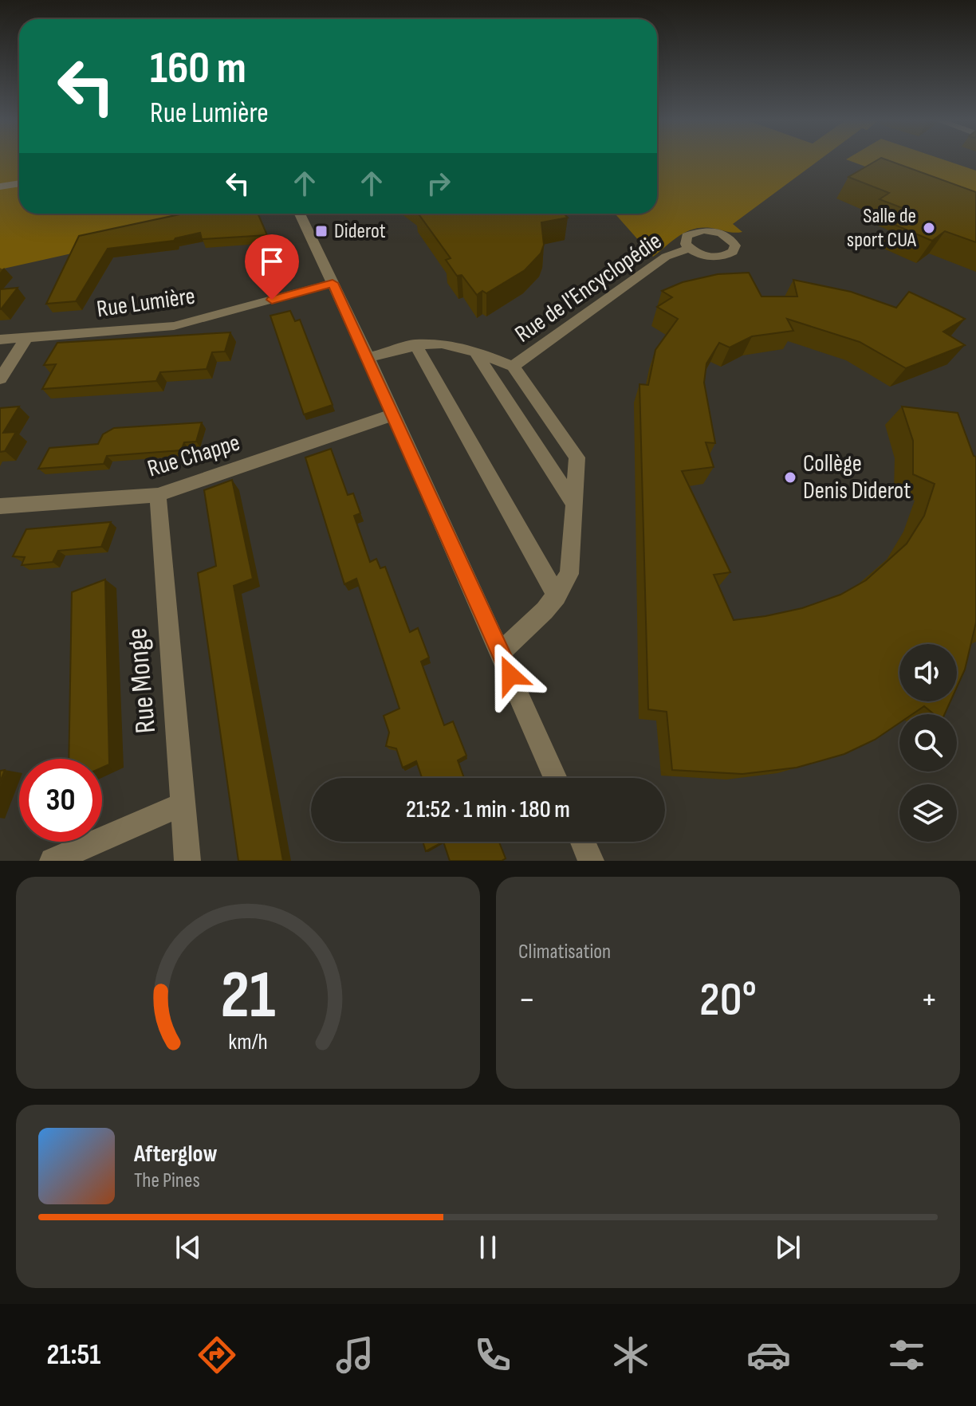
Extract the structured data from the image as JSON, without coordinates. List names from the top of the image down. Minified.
{"streets":{"street":["Rue de l'Encyclopédie","Rue Lumière","Rue Chappe","Rue Monge"]},"crossings":[["Rue Chappe","Rue Monge"]],"places":{"other":["Salle de sport CUA","Collège Denis Diderot"],"transit":["Diderot"]},"page":{"turn":["160 m","Rue Lumière"],"limit":"30","trip":"21:52 · 1 min · 180 m","tile":"Climatisation","heat":["−","20°","+"],"song":["Afterglow","The Pines"],"tabs":"21:51","gauge":["21","km/h"]}}
